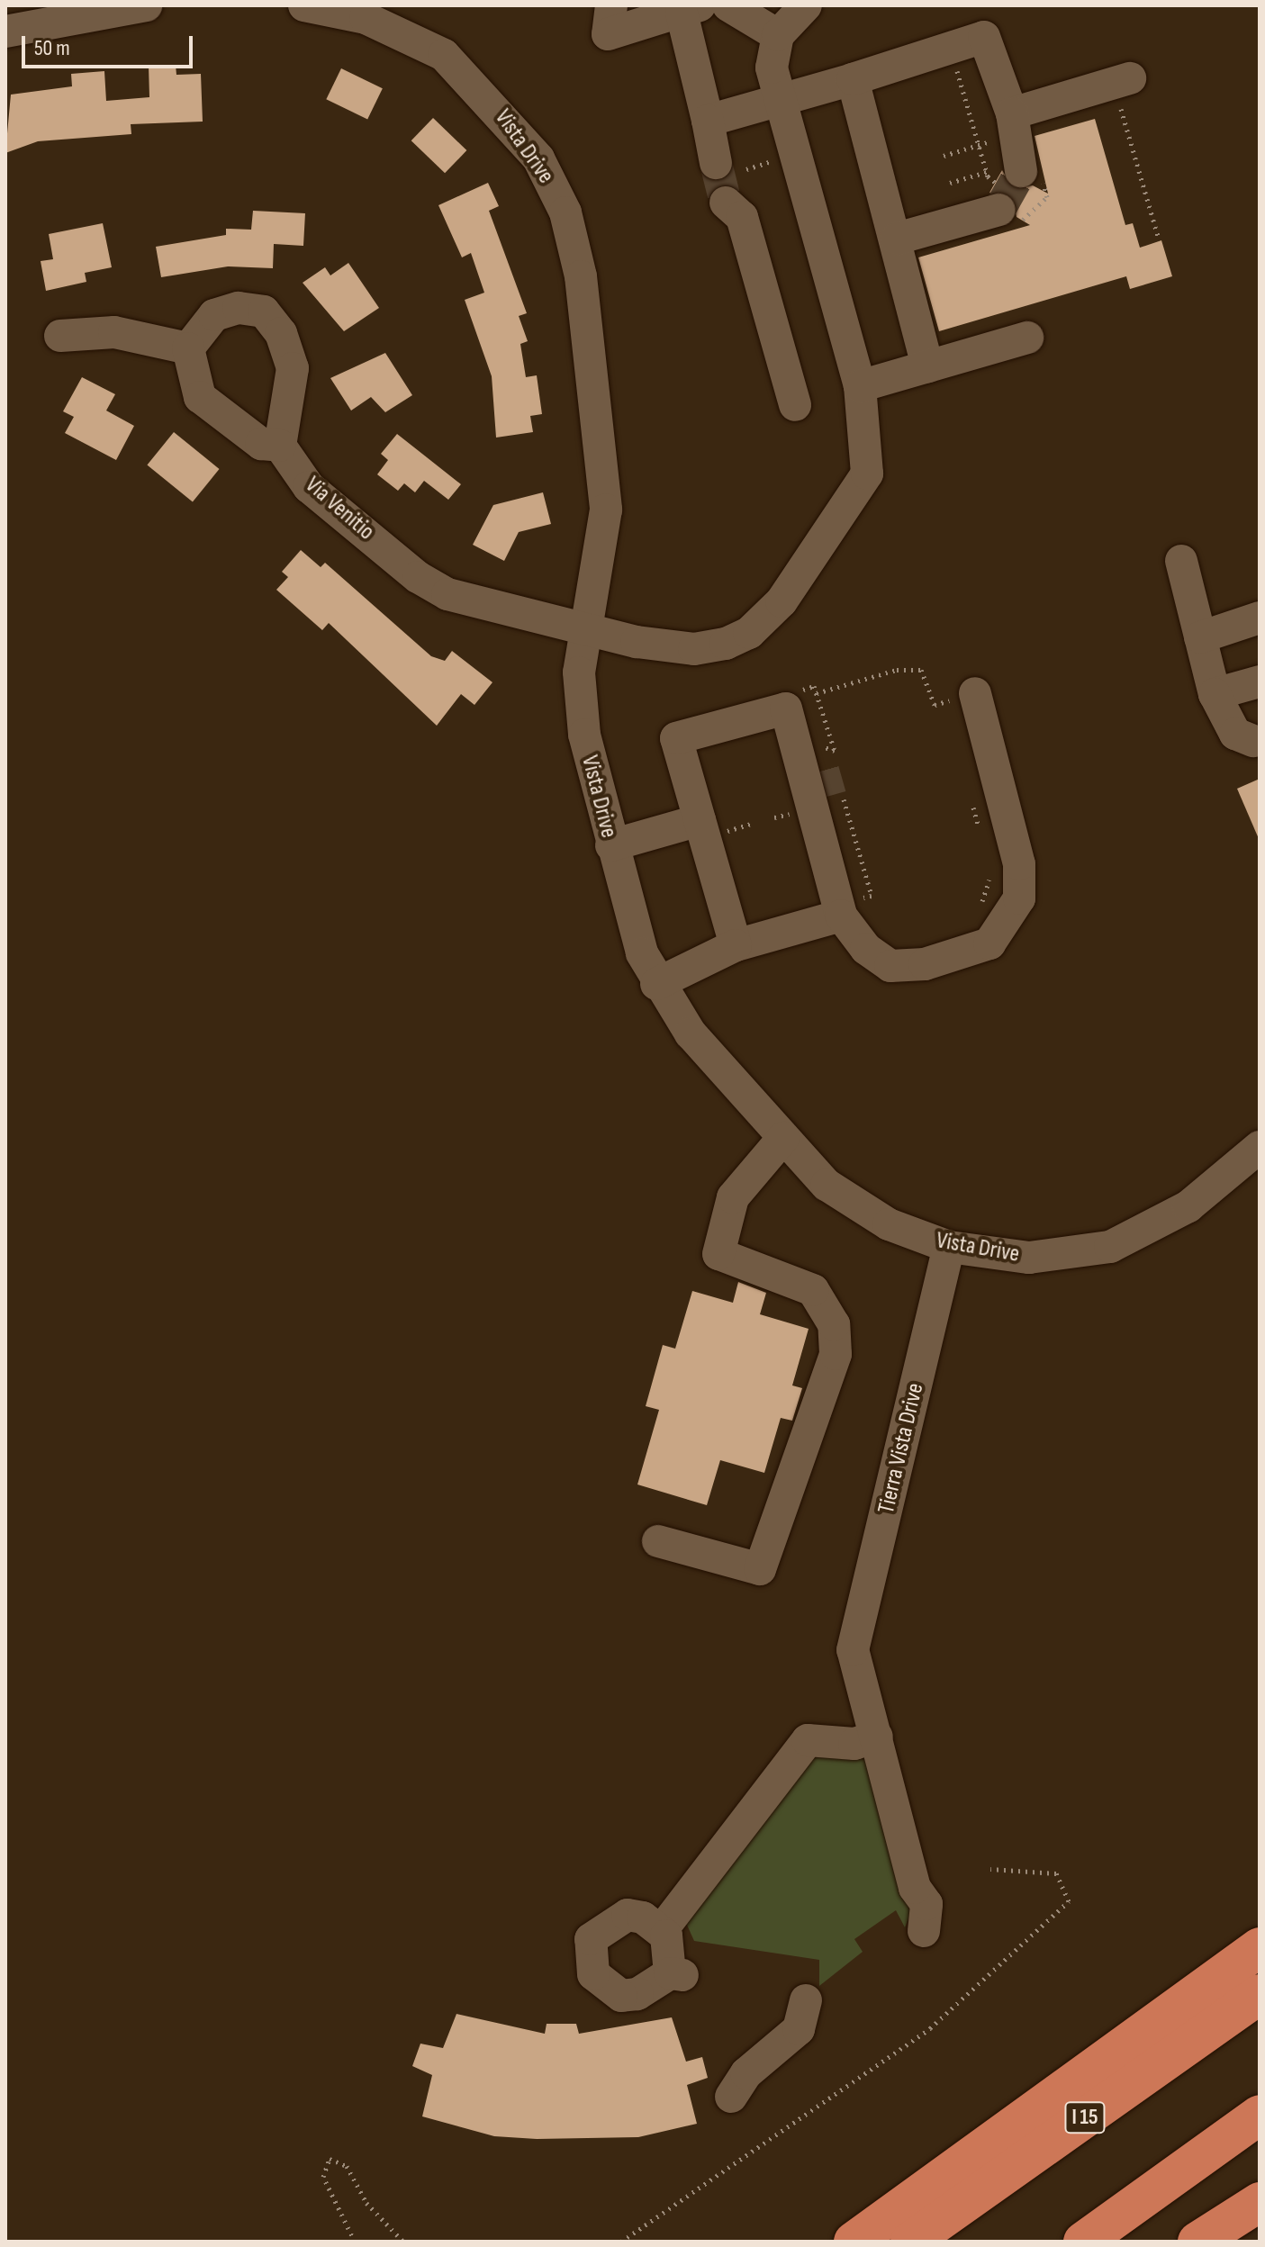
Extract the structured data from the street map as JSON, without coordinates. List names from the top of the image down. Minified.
{"streets":{"highway":["I 15"],"street":["Vista Drive","Via Venitio","Tierra Vista Drive"]},"crossings":[["Vista Drive","Via Venitio"],["Vista Drive","Tierra Vista Drive"]],"scale_bar":"50 m"}
